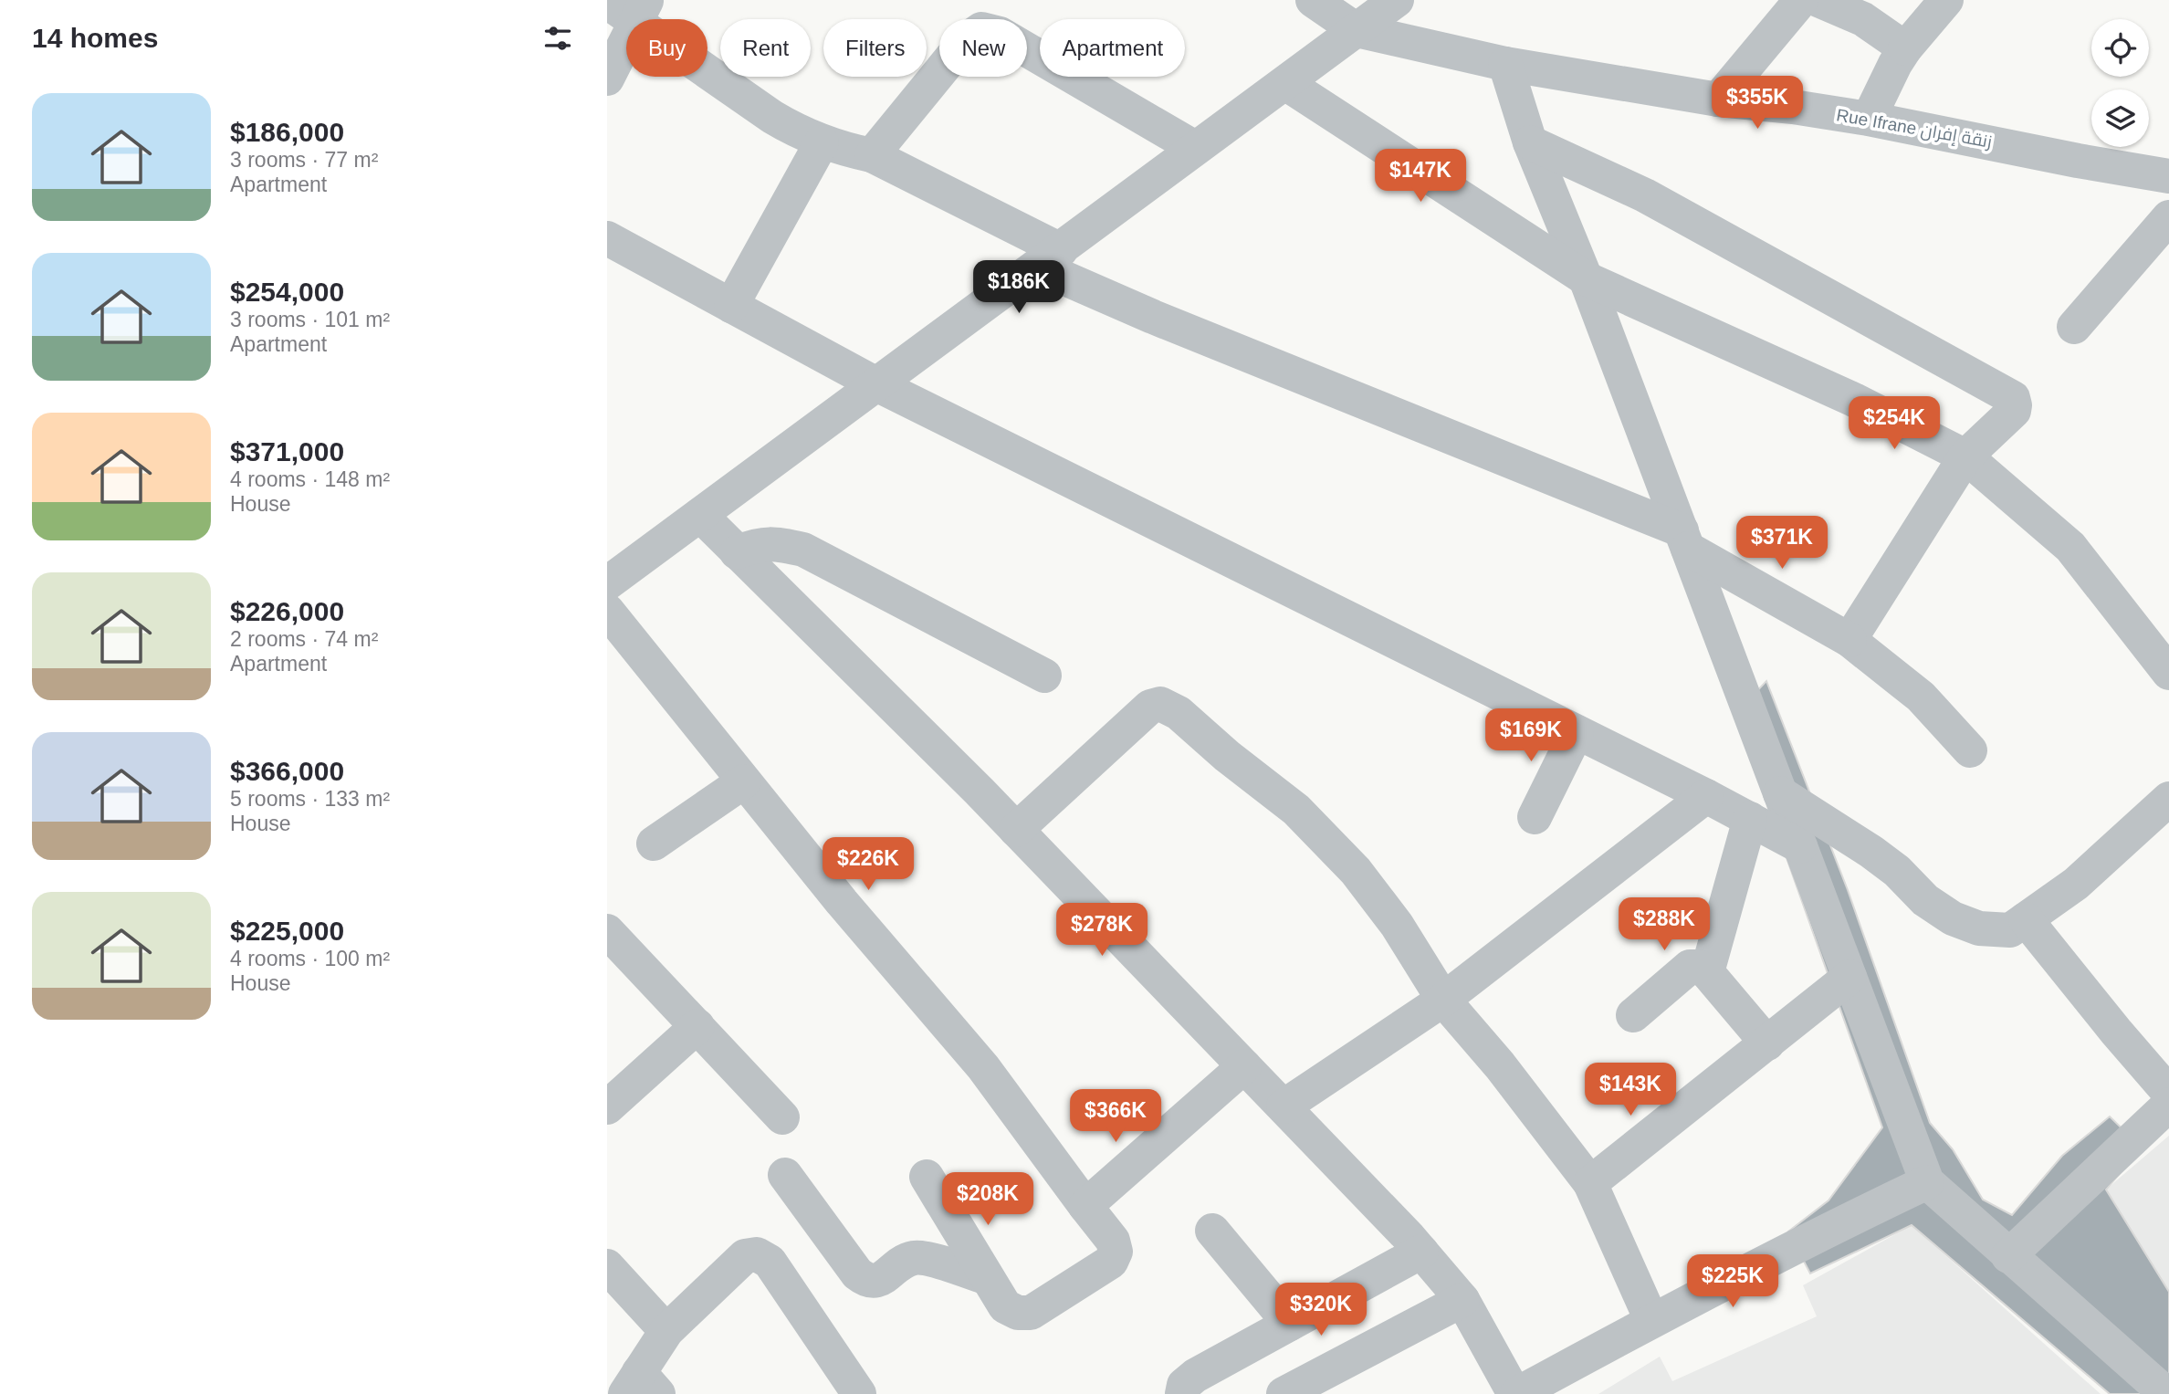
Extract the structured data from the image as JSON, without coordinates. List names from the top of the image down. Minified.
{"streets":{"street":["Rue Ifrane زنقة إفران"]},"page":{"heading":"14 homes","chip":["Buy","Rent","Filters","New","Apartment"],"price":["$355K","$147K","$186K","$254K","$371K","$169K","$226K","$288K","$278K","$143K","$366K","$208K","$225K","$320K"],"list":[{"name":"$186,000","note":"3 rooms · 77 m² · Apartment"},{"name":"$254,000","note":"3 rooms · 101 m² · Apartment"},{"name":"$371,000","note":"4 rooms · 148 m² · House"},{"name":"$226,000","note":"2 rooms · 74 m² · Apartment"},{"name":"$366,000","note":"5 rooms · 133 m² · House"},{"name":"$225,000","note":"4 rooms · 100 m² · House"}]}}
